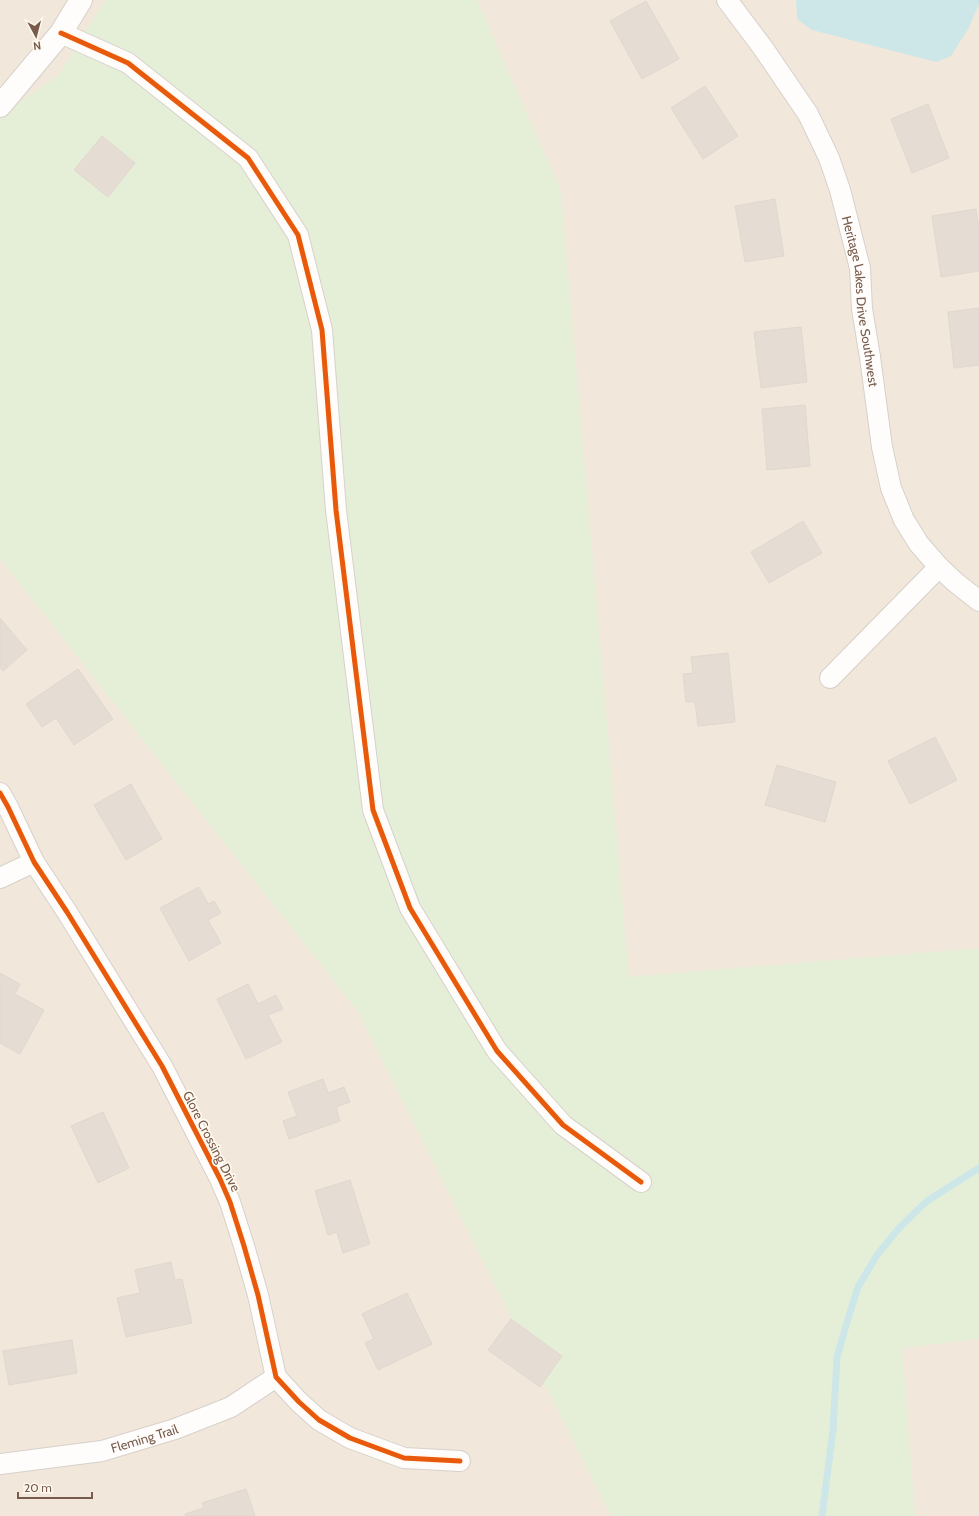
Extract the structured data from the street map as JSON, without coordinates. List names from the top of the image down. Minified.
{"streets":{"street":["Heritage Lakes Drive Southwest","Glore Crossing Drive","Fleming Trail"]},"crossings":[["Glore Crossing Drive","Fleming Trail"]],"scale_bar":"20 m","north":"bottom"}
